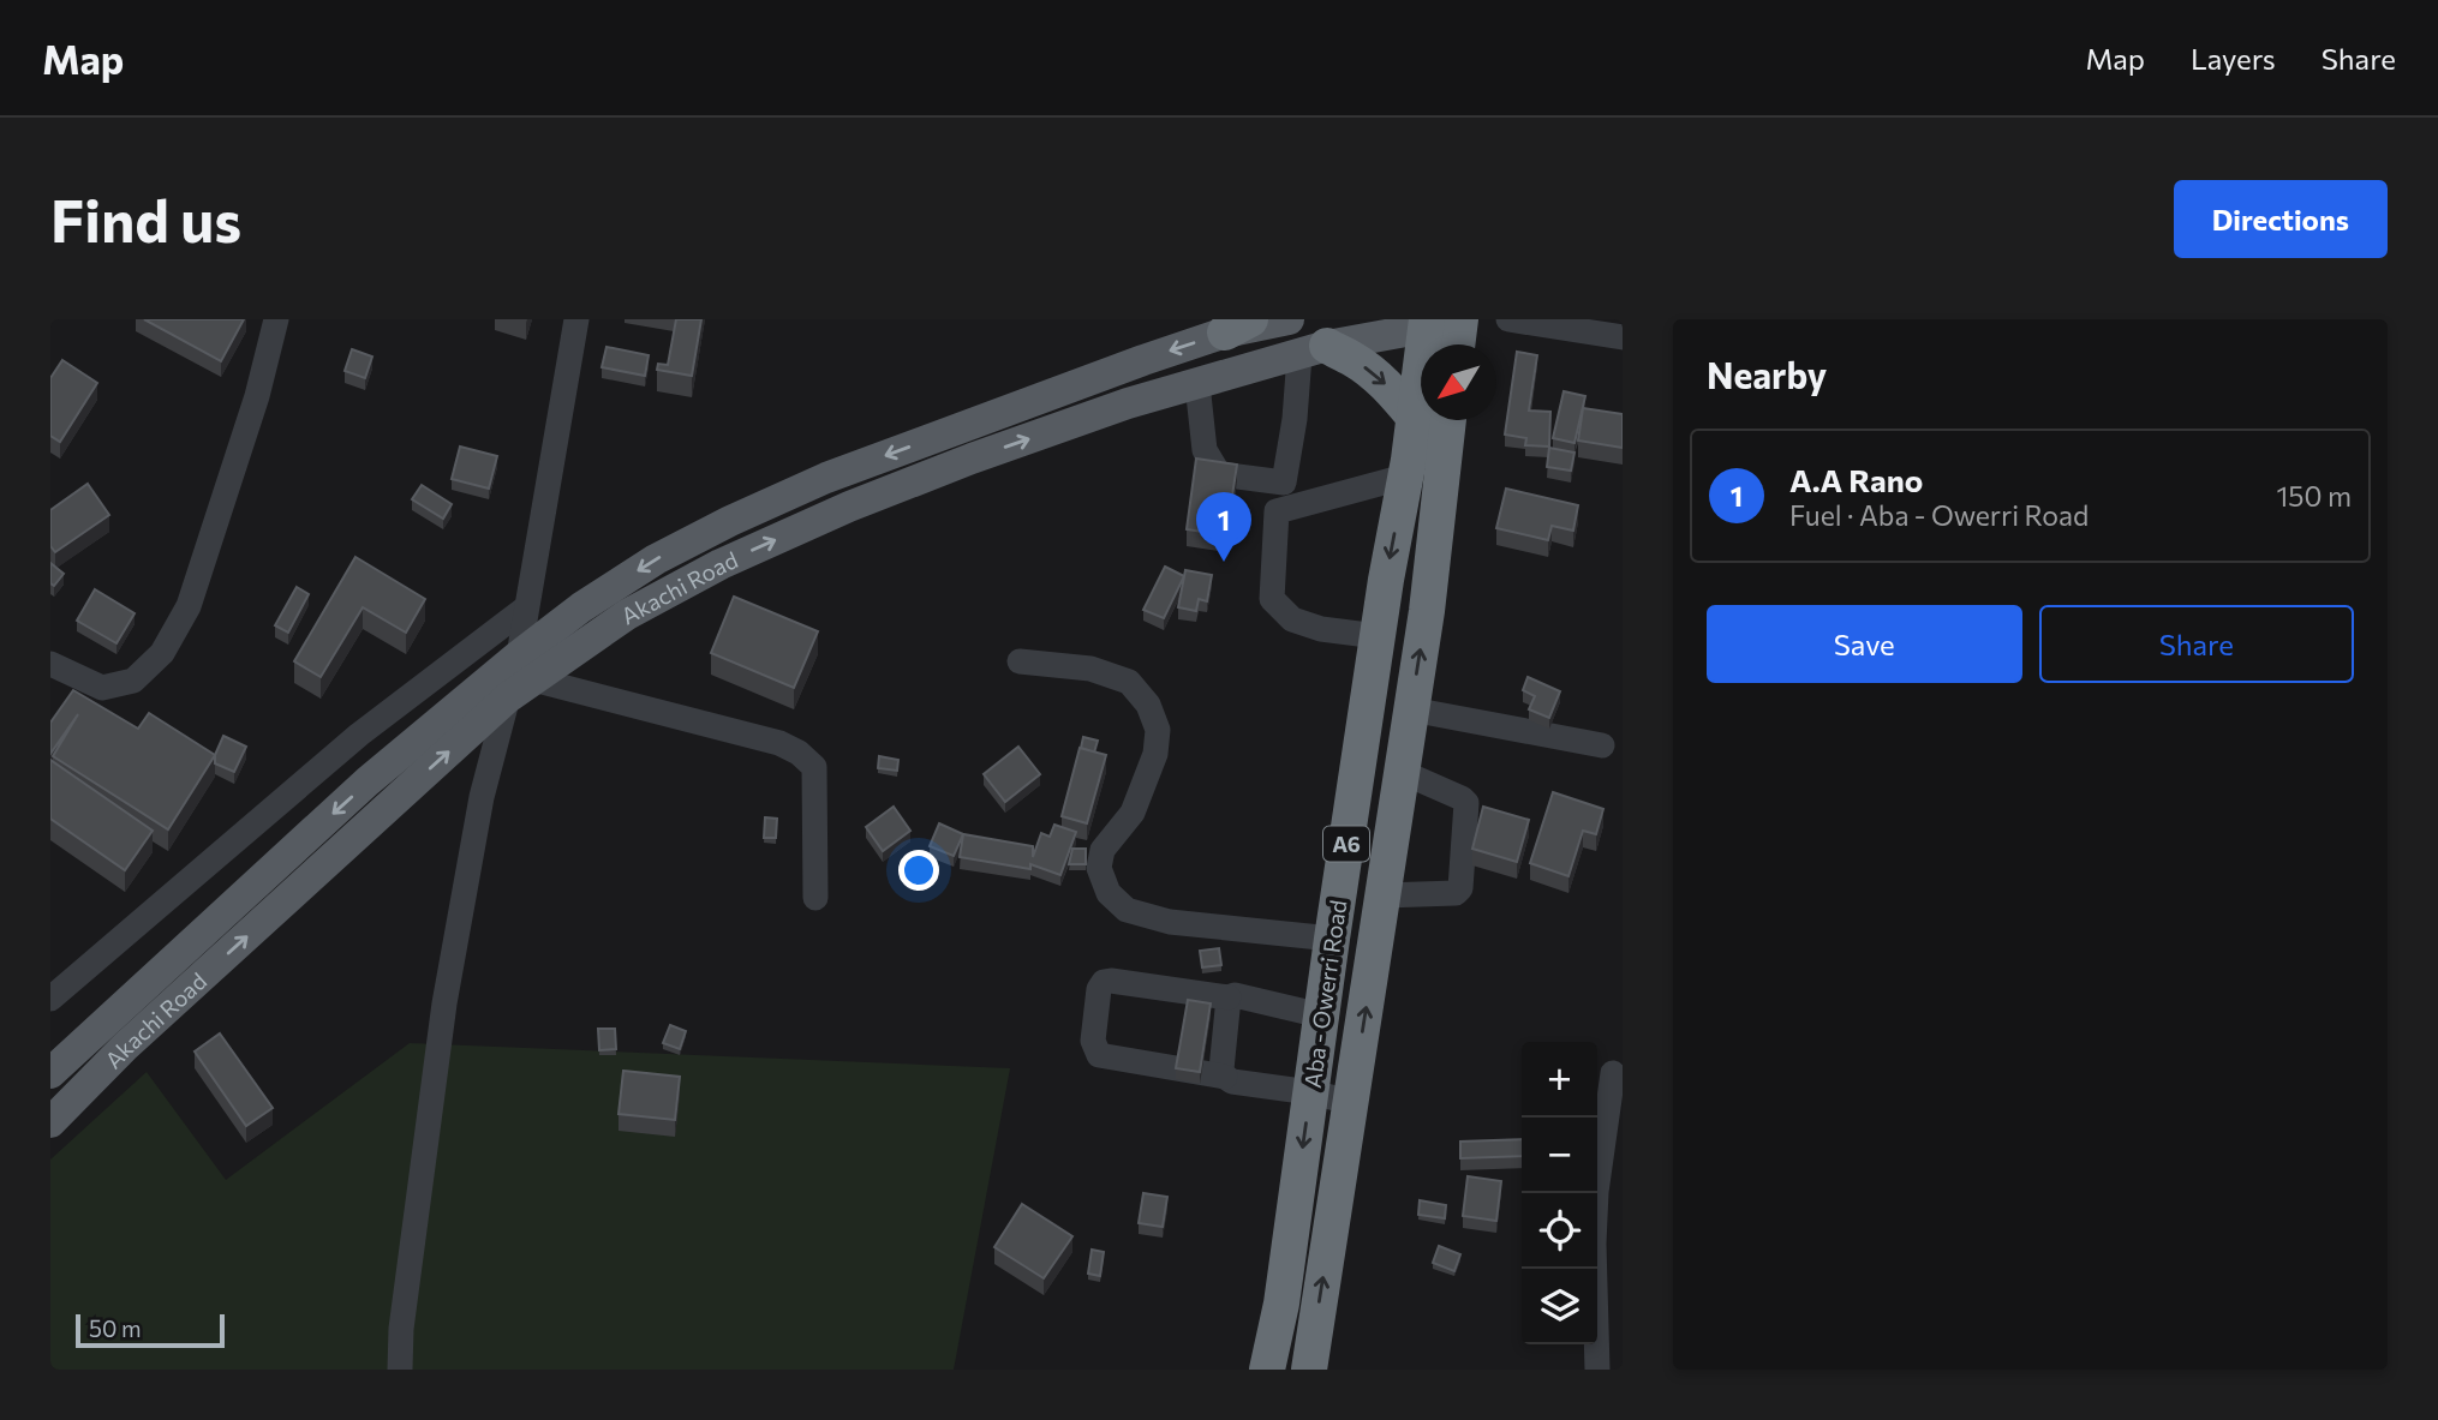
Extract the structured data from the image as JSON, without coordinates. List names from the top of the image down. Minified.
{"streets":{"highway":["A6","Aba - Owerri Road"],"main road":["Akachi Road"]},"crossings":[["Akachi Road","Aba - Owerri Road"]],"scale_bar":"50 m","north":"bottom left","page":{"header":"Map","nav":["Map","Layers","Share"],"buttons":["Directions",["Save","Share"]],"title":"Find us","heading":"Nearby","list":[{"mark":"1","name":"A.A Rano","note":"Fuel · Aba - Owerri Road","value":"150 m"}],"pins":"1","map_buttons":["+","−"],"scale":"50 m"}}
